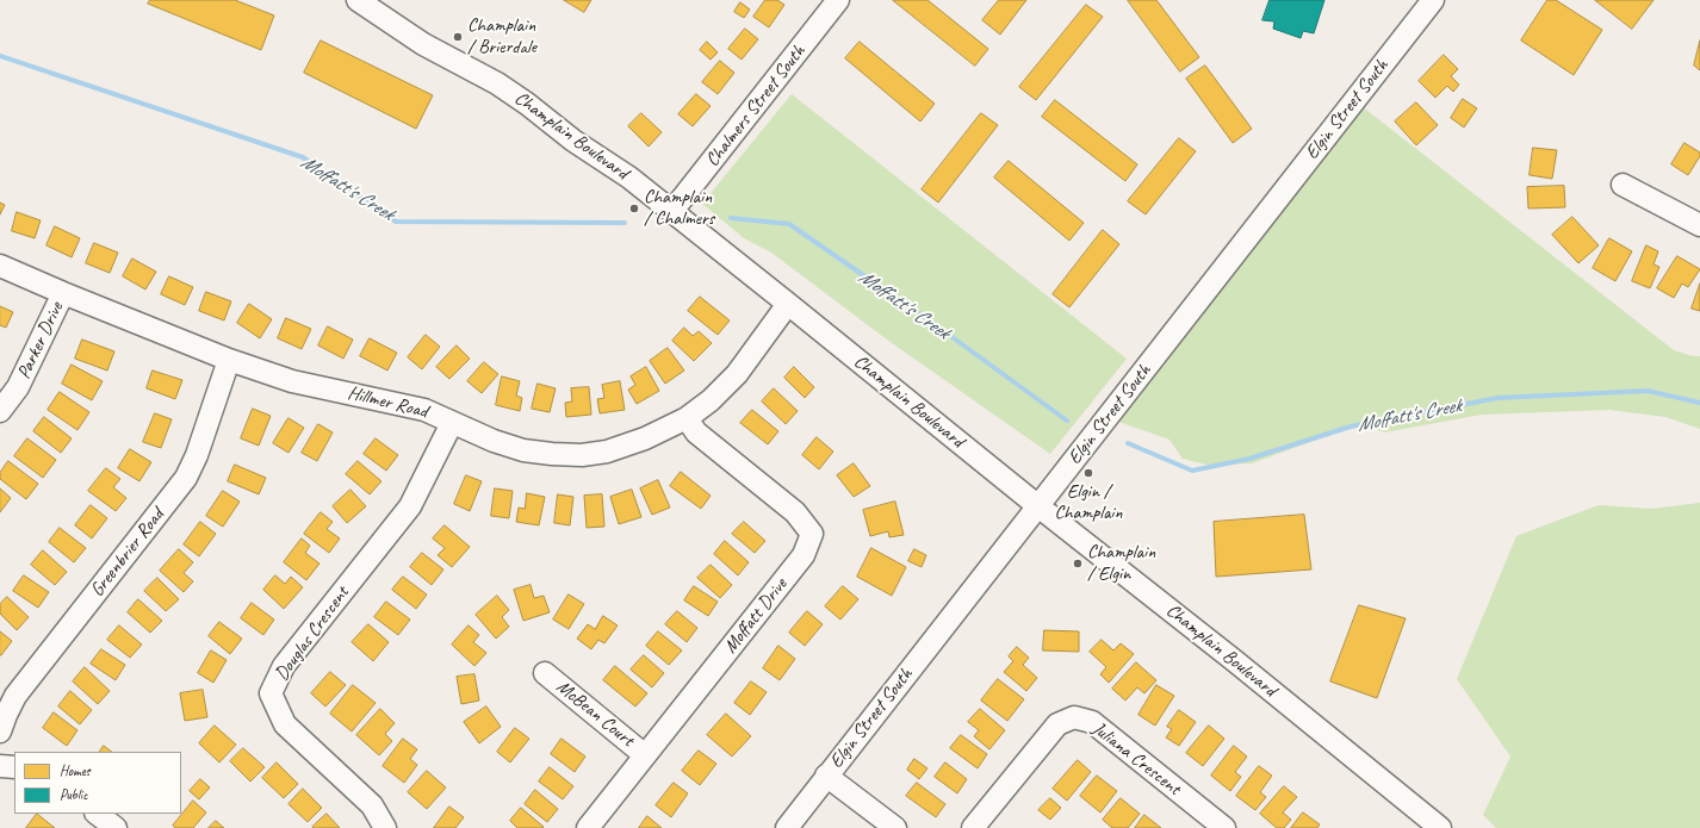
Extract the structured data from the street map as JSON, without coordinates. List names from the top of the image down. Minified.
{"streets":{"street":["Chalmers Street South","Elgin Street South","Champlain Boulevard","Parker Drive","Hillmer Road","Greenbrier Road","Moffatt Drive","Douglas Crescent","McBean Court","Juliana Crescent"]},"crossings":[["Chalmers Street South","Champlain Boulevard"],["Elgin Street South","Champlain Boulevard"],["Champlain Boulevard","Hillmer Road"],["Parker Drive","Hillmer Road"],["Hillmer Road","Greenbrier Road"],["Hillmer Road","Moffatt Drive"],["Hillmer Road","Douglas Crescent"],["Moffatt Drive","McBean Court"]],"water":["Moffatt's Creek"],"places":["Champlain / Brierdale","Champlain / Chalmers","Elgin / Champlain","Champlain / Elgin"],"legend":["Homes","Public"]}
